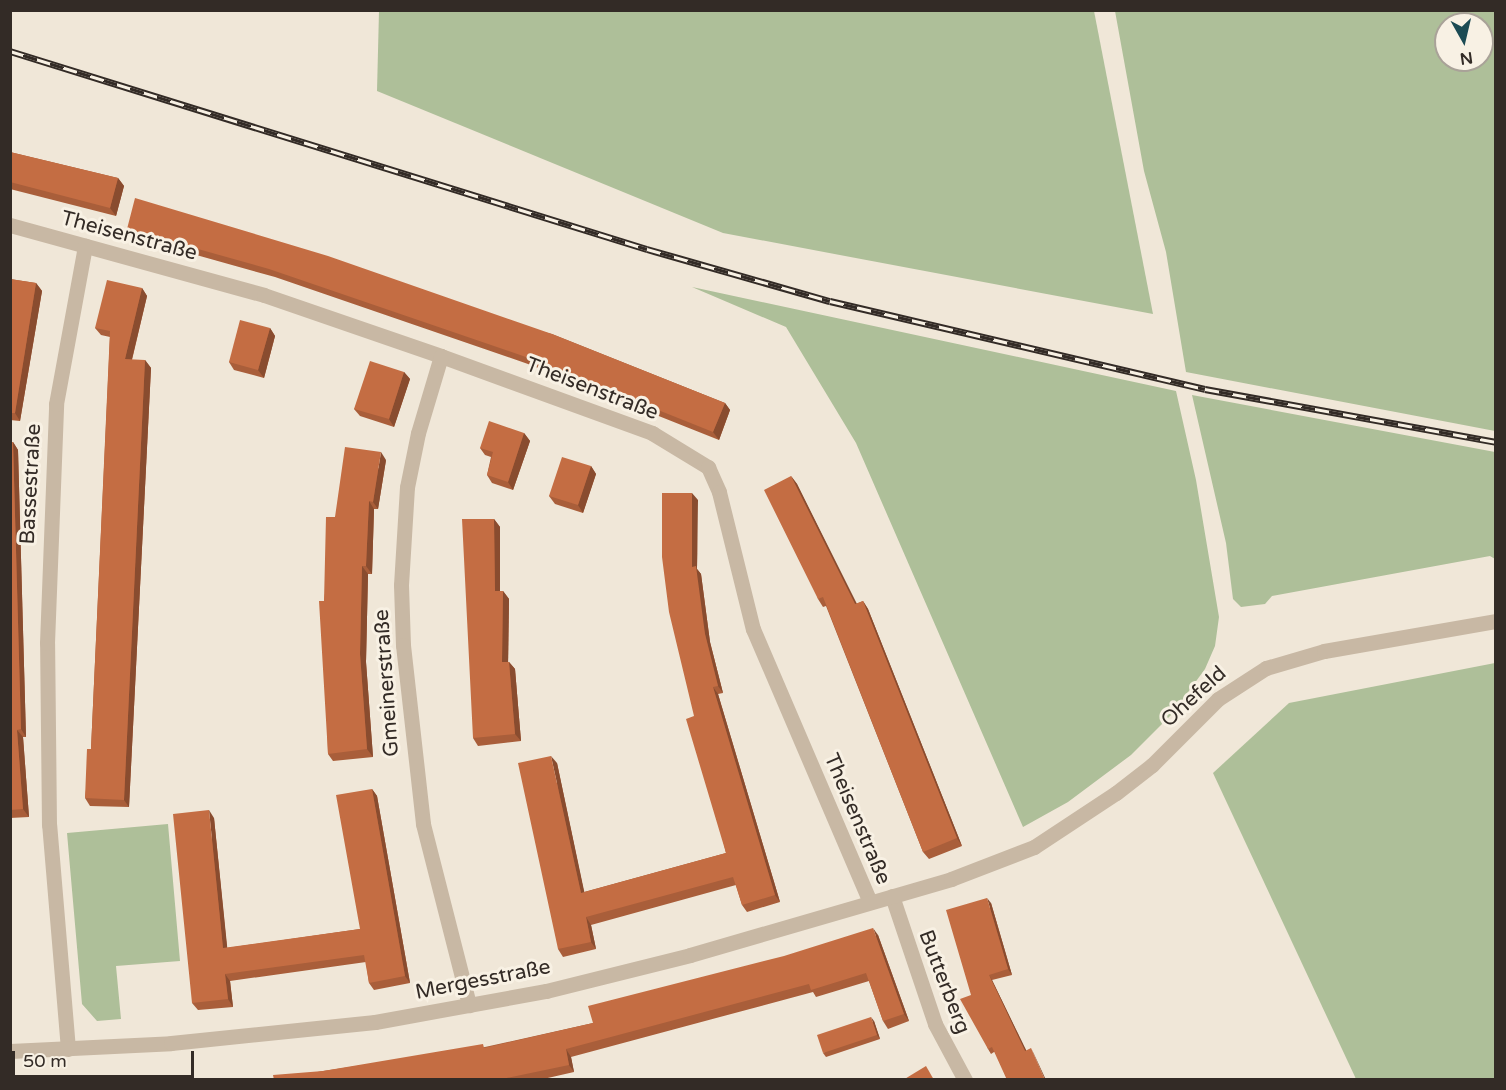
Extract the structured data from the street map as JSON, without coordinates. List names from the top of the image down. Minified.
{"streets":{"street":["Theisenstraße","Bassestraße","Gmeinerstraße","Ohefeld","Mergesstraße","Butterberg"]},"crossings":[["Theisenstraße","Bassestraße"],["Theisenstraße","Gmeinerstraße"],["Theisenstraße","Mergesstraße"],["Bassestraße","Mergesstraße"],["Gmeinerstraße","Mergesstraße"],["Ohefeld","Mergesstraße"],["Mergesstraße","Butterberg"]],"scale_bar":"50 m","north":"bottom"}
